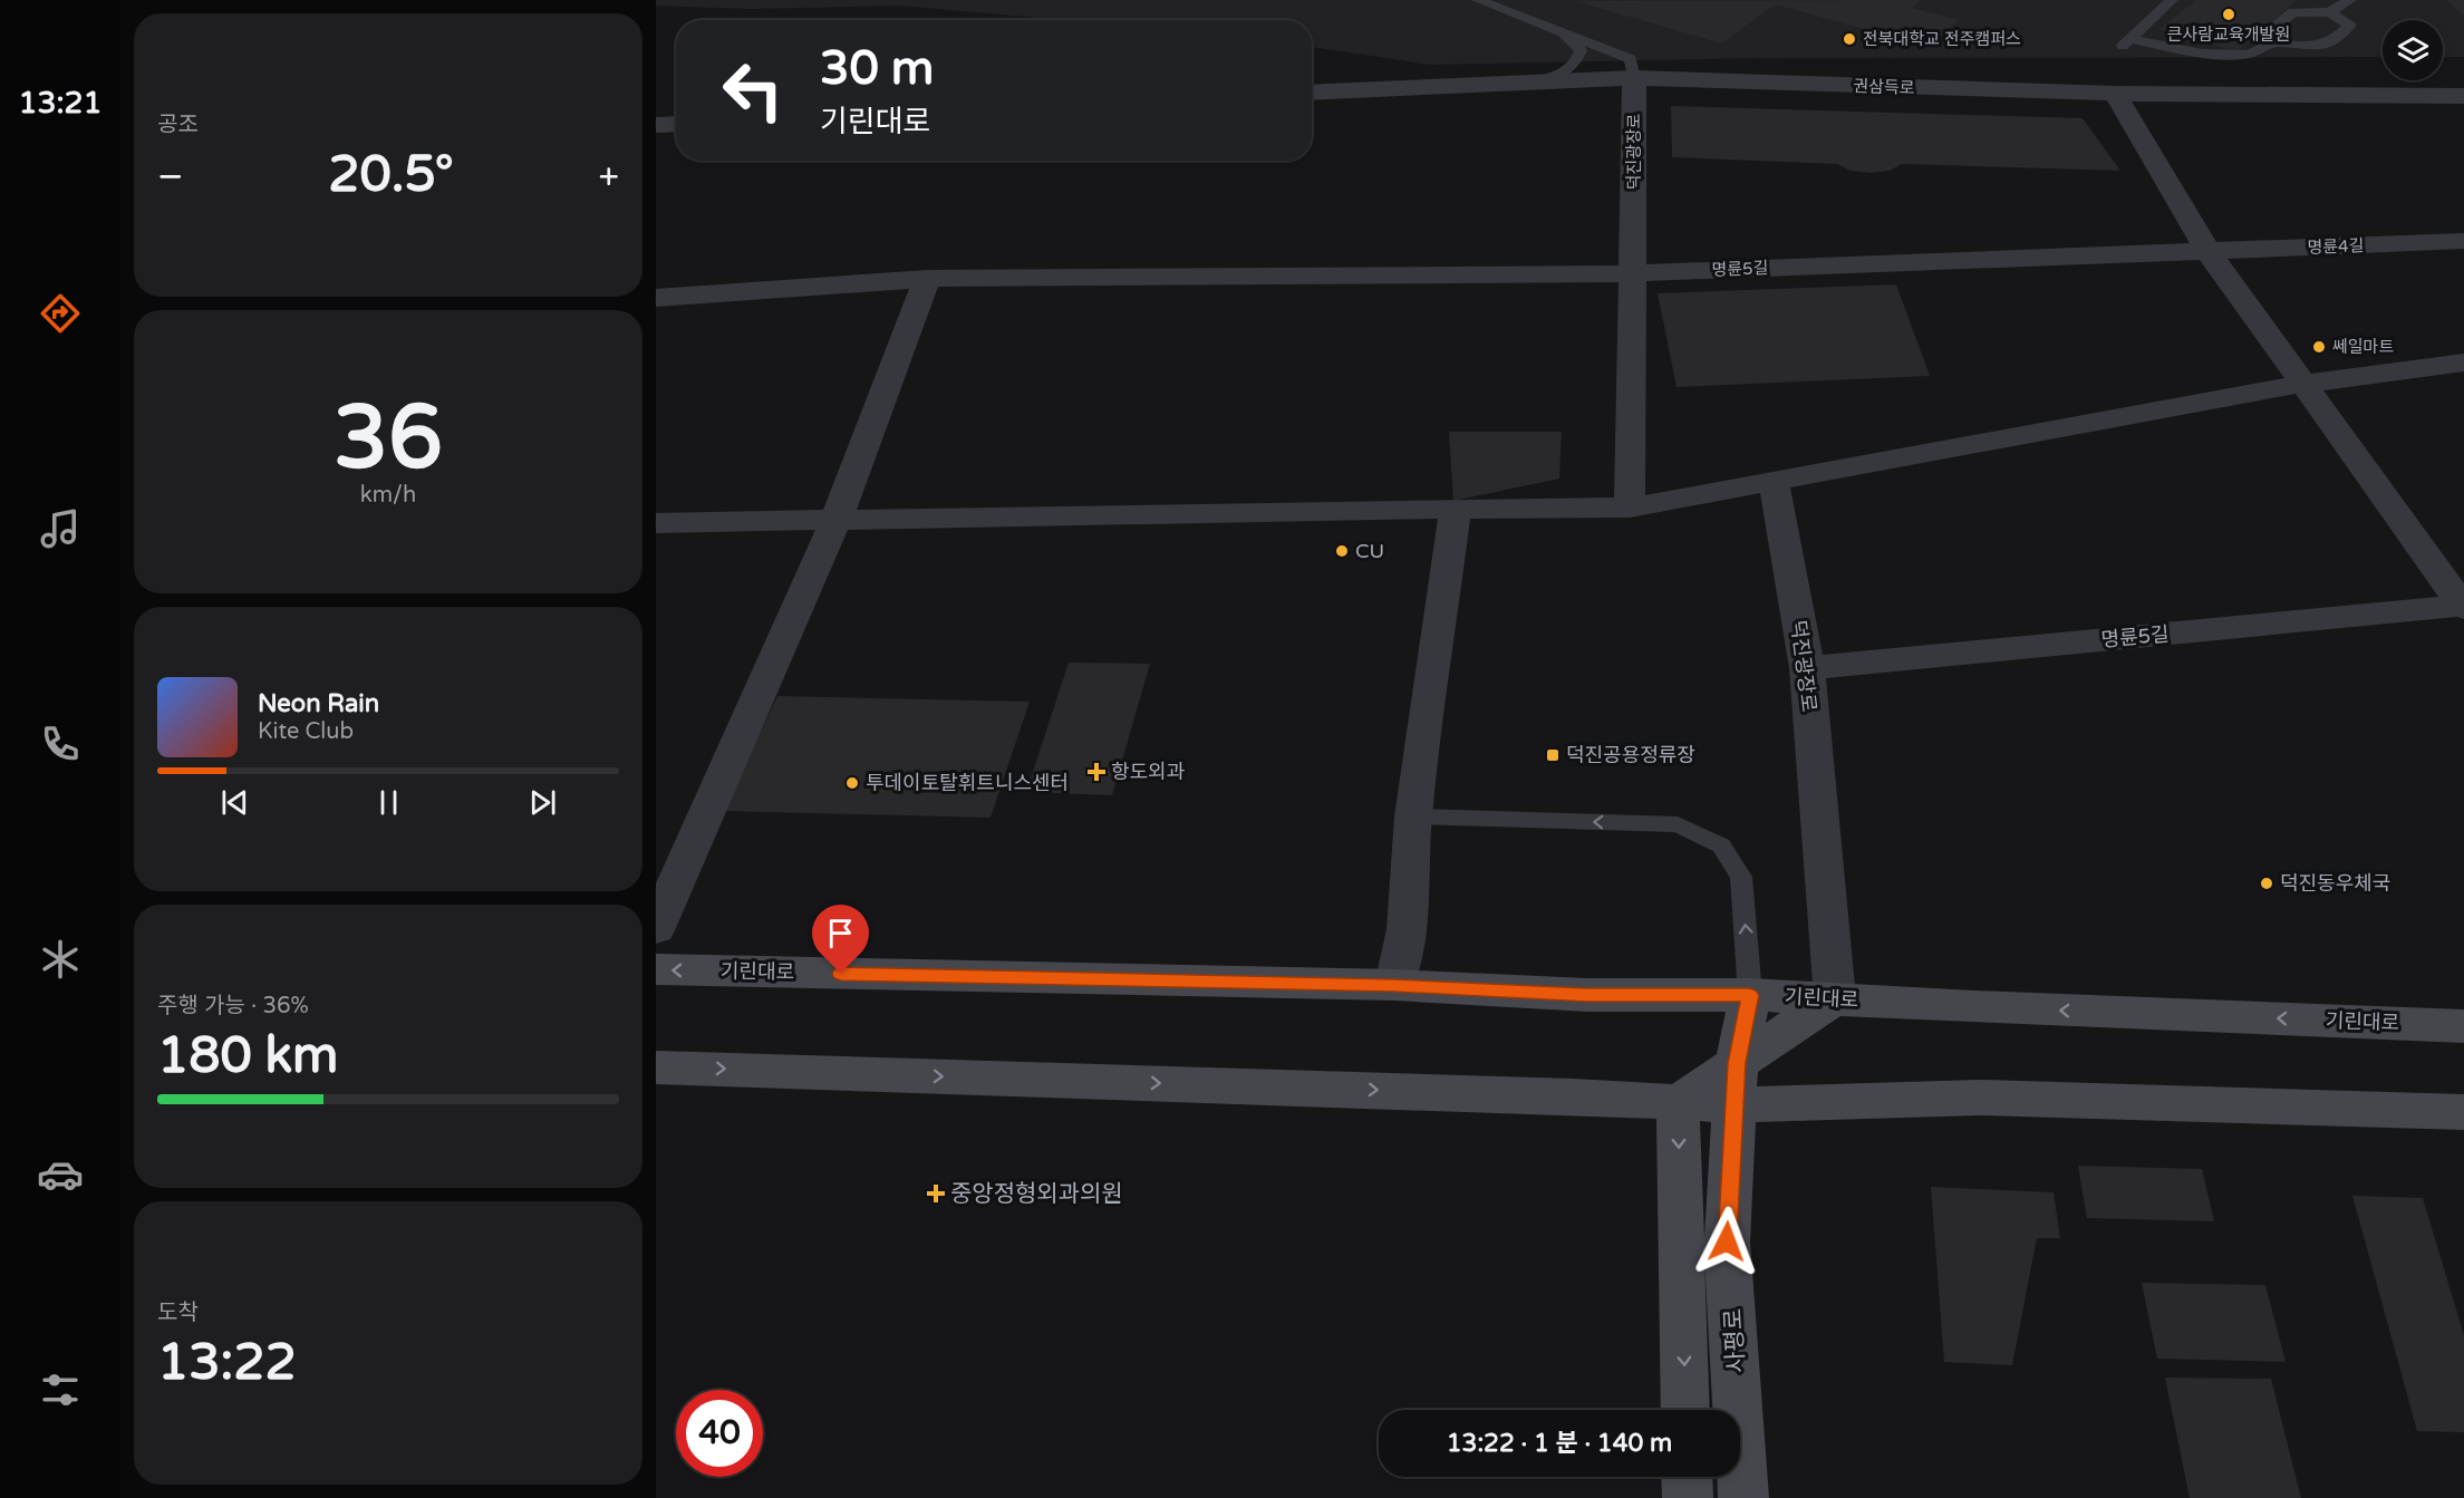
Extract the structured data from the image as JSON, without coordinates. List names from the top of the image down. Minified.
{"streets":{"street":["권삼득로","덕진광장로","명륜4길","명륜5길","기린대로","사평로"]},"crossings":[["권삼득로","덕진광장로"],["권삼득로","명륜5길"],["덕진광장로","명륜5길"],["덕진광장로","기린대로"],["명륜4길","명륜5길"],["기린대로","사평로"]],"places":{"other":["큰사람교육개발원","전북대학교 전주캠퍼스","쎄일마트","CU","투데이토탈휘트니스센터","덕진동우체국"],"transit":["덕진공용정류장"],"health":["항도외과","중앙정형외과의원"]},"page":{"tabs":"13:21","tile":["공조",["36","km/h"],["주행 가능 · 36%","180 km"],["도착","13:22"]],"turn":["30 m","기린대로"],"heat":["−","20.5°","+"],"song":["Neon Rain","Kite Club"],"limit":"40","trip":"13:22 · 1 분 · 140 m"}}
